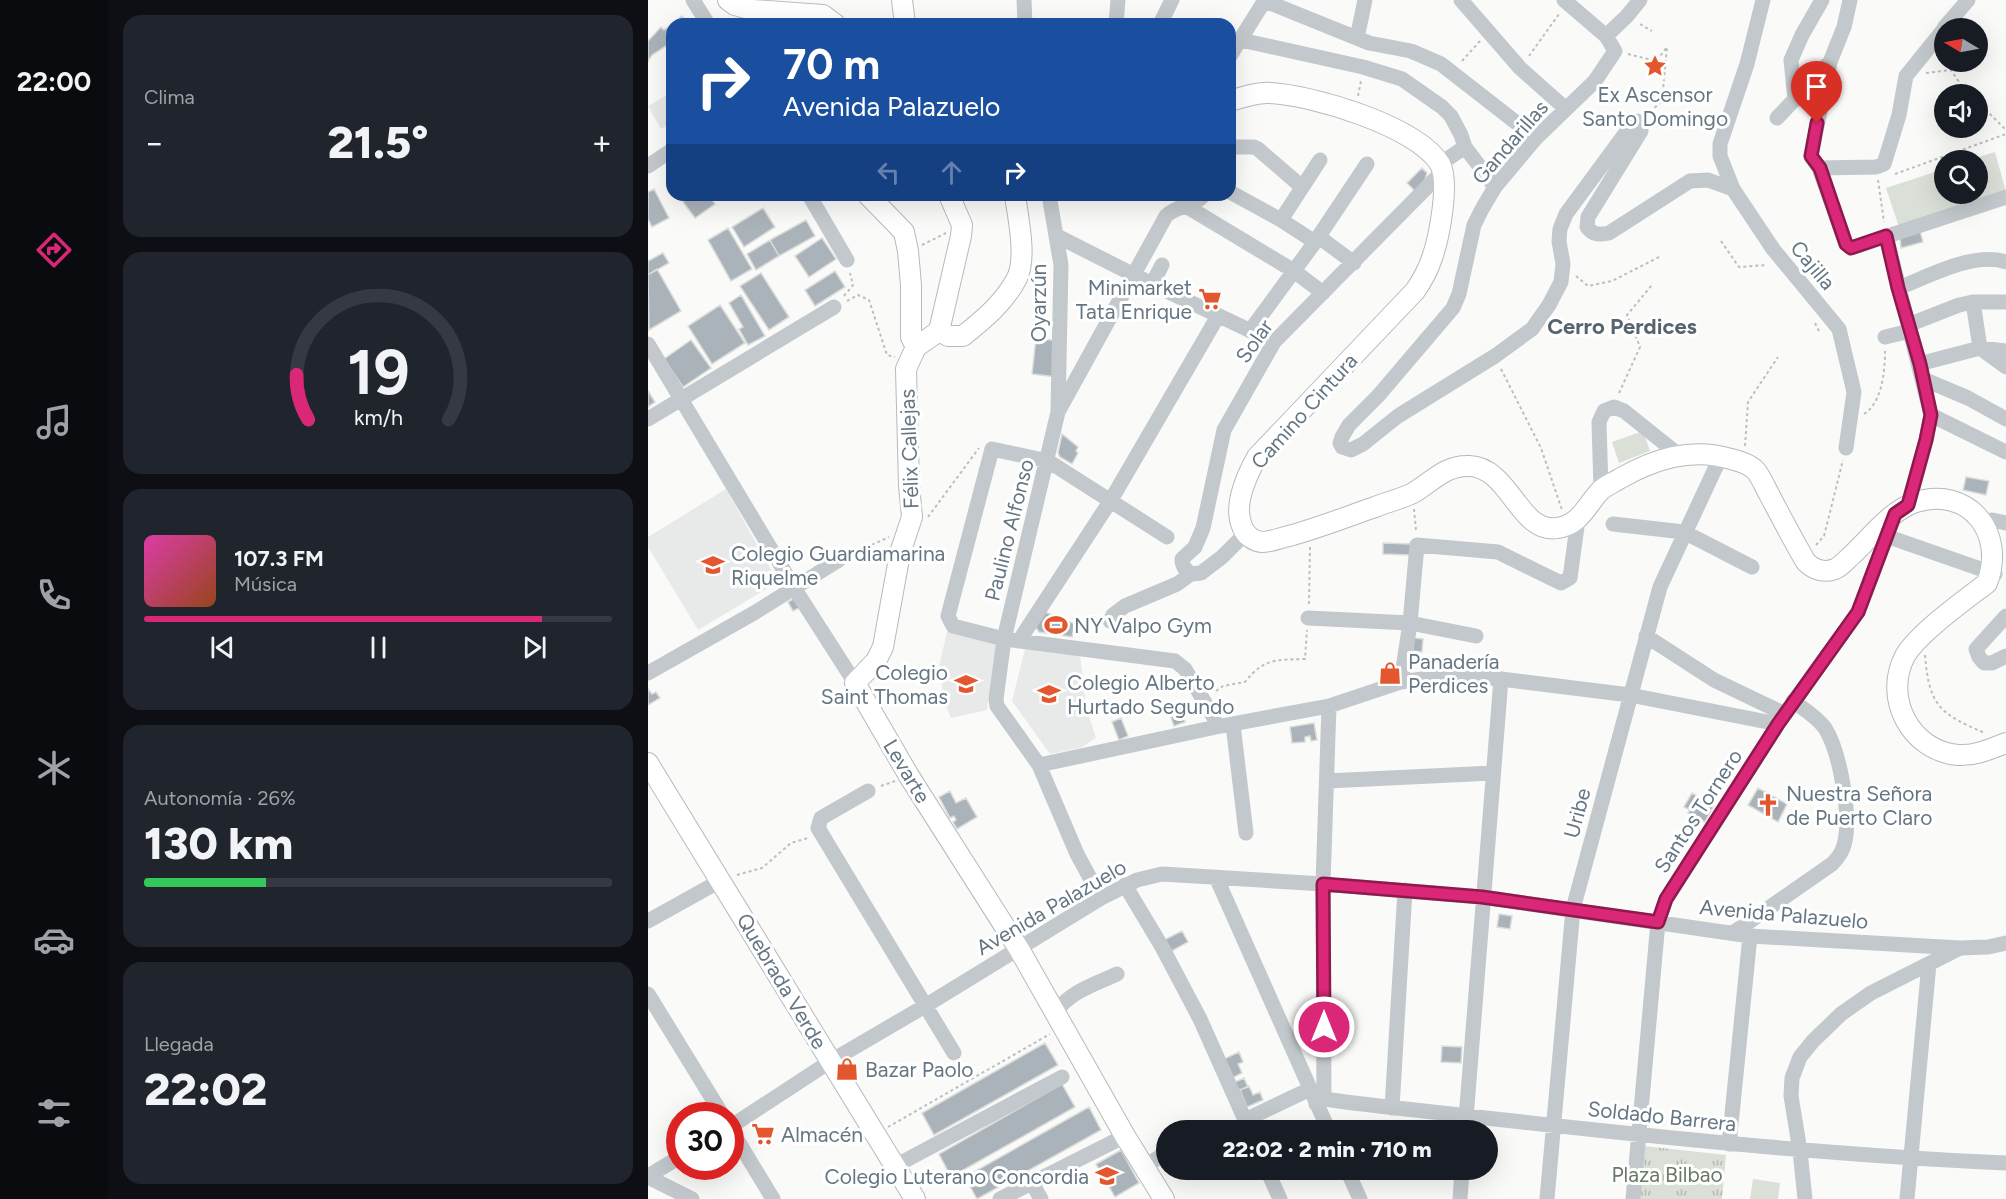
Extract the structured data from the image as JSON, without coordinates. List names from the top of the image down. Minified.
{"streets":{"main road":["Camino Cintura","Félix Callejas","Levarte","Quebrada Verde"],"street":["Gandarillas","Cajilla","Oyarzún","Solar","Paulino Alfonso","Santos Tornero","Uribe","Avenida Palazuelo","Soldado Barrera"]},"crossings":[["Oyarzún","Paulino Alfonso"],["Solar","Camino Cintura"],["Félix Callejas","Levarte"],["Paulino Alfonso","Avenida Palazuelo"],["Levarte","Avenida Palazuelo"],["Santos Tornero","Avenida Palazuelo"],["Santos Tornero","Soldado Barrera"],["Uribe","Avenida Palazuelo"],["Uribe","Soldado Barrera"],["Avenida Palazuelo","Quebrada Verde"]],"districts":["Cerro Perdices"],"parks":["Plaza Bilbao"],"places":{"place":["Ex Ascensor Santo Domingo"],"supermarket":["Minimarket Tata Enrique","Almacén"],"school or university":["Colegio Guardiamarina Riquelme","Colegio Saint Thomas","Colegio Alberto Hurtado Segundo","Colegio Luterano Concordia"],"sports":["NY Valpo Gym"],"shop":["Panadería Perdices","Bazar Paolo"],"church":["Nuestra Señora de Puerto Claro"]},"north":"left","page":{"tabs":"22:00","tile":["Clima",["Autonomía · 26%","130 km"],["Llegada","22:02"]],"turn":["70 m","Avenida Palazuelo"],"heat":["−","21.5°","+"],"song":["107.3 FM","Música"],"limit":"30","trip":"22:02 · 2 min · 710 m","gauge":["19","km/h"]}}
